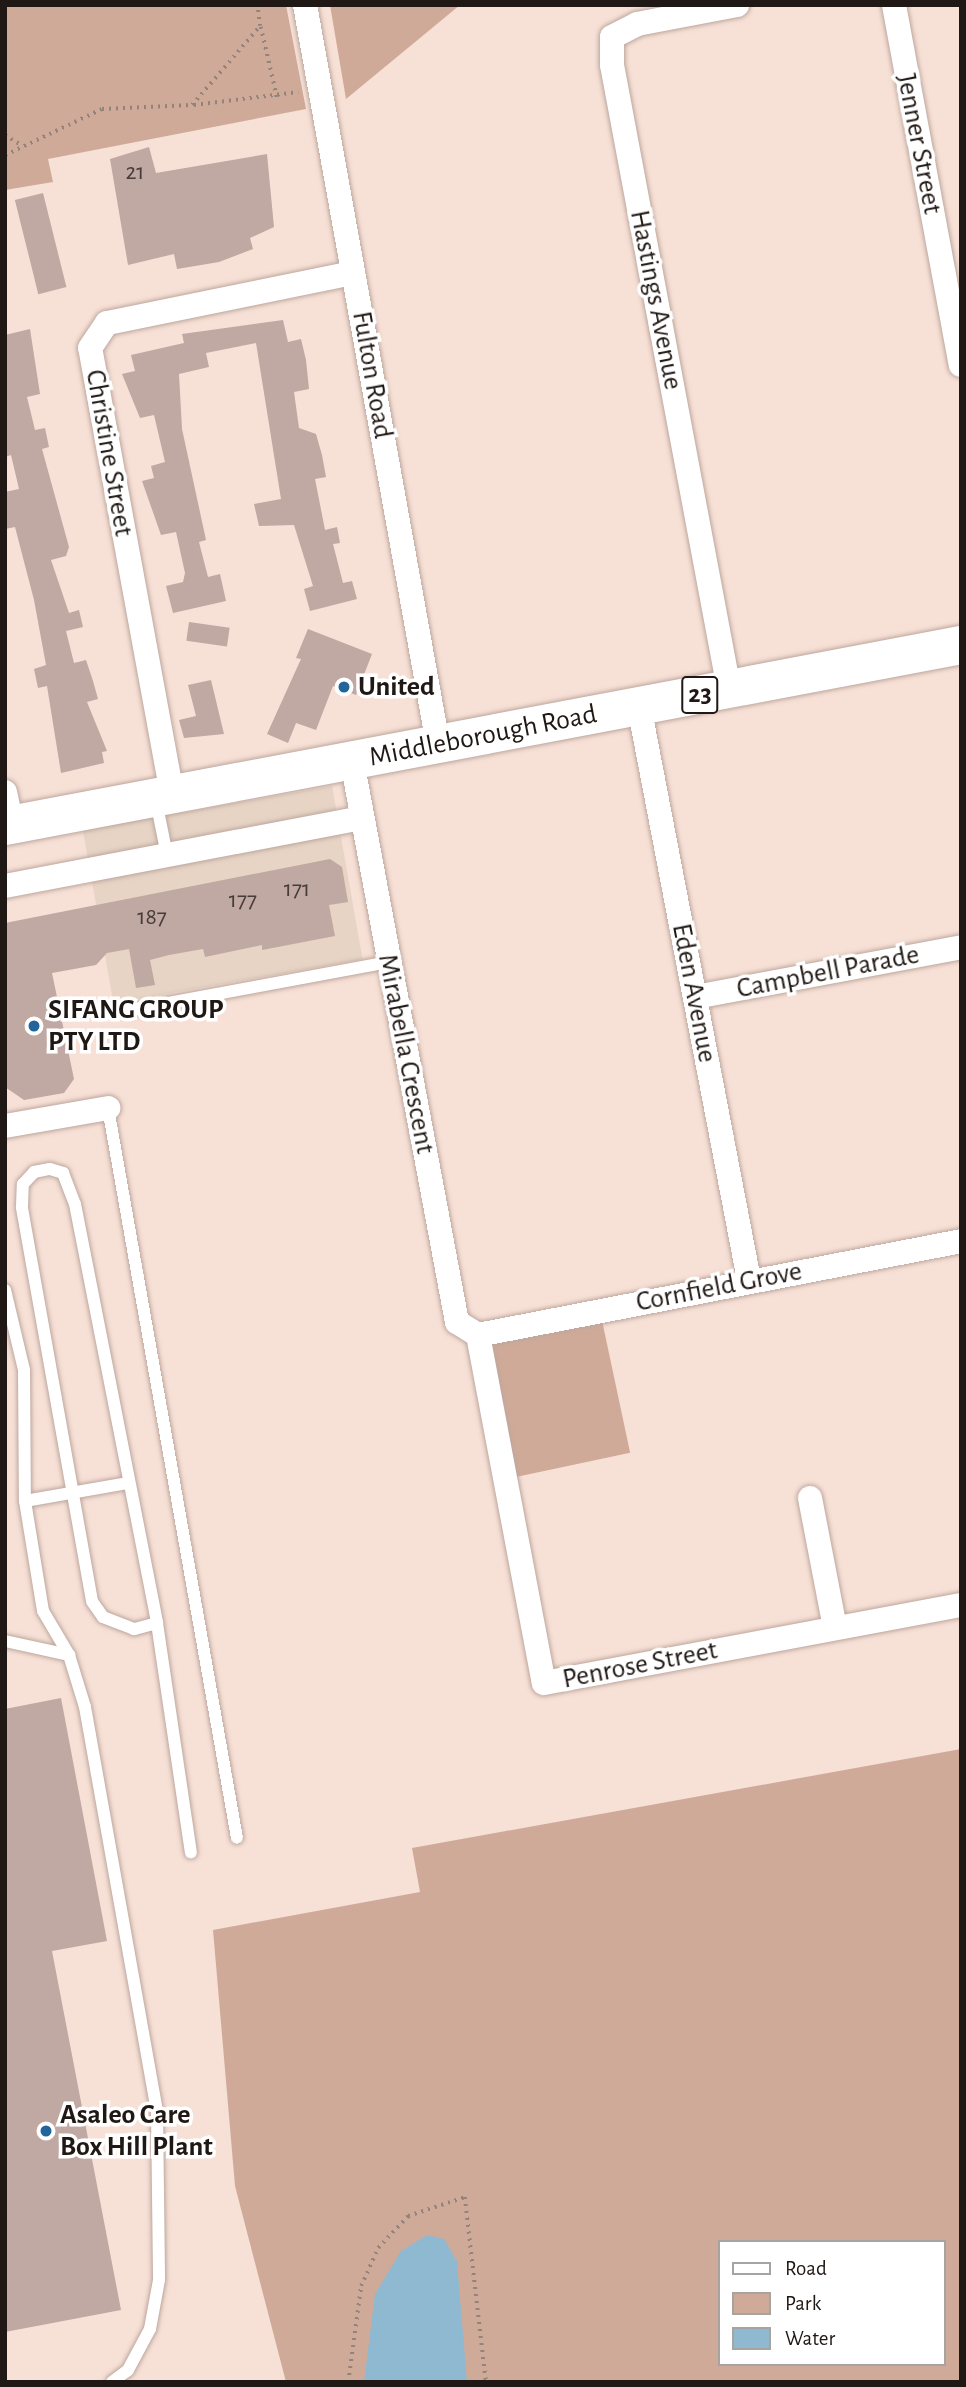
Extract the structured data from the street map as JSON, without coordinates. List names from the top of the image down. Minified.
{"streets":{"main road":["23","Middleborough Road"],"street":["Jenner Street","Hastings Avenue","Fulton Road","Christine Street","Campbell Parade","Eden Avenue","Mirabella Crescent","Cornfield Grove","Penrose Street"]},"crossings":[["Hastings Avenue","Middleborough Road"],["Fulton Road","Christine Street"],["Fulton Road","Middleborough Road"],["Christine Street","Middleborough Road"],["Middleborough Road","Eden Avenue"],["Middleborough Road","Mirabella Crescent"],["Campbell Parade","Eden Avenue"],["Eden Avenue","Cornfield Grove"],["Mirabella Crescent","Cornfield Grove"],["Mirabella Crescent","Penrose Street"],["Cornfield Grove","Penrose Street"]],"places":["United","SIFANG GROUP PTY LTD","Asaleo Care Box Hill Plant"],"house_numbers":["21","171","177","187"],"legend":["Road","Park","Water"]}
